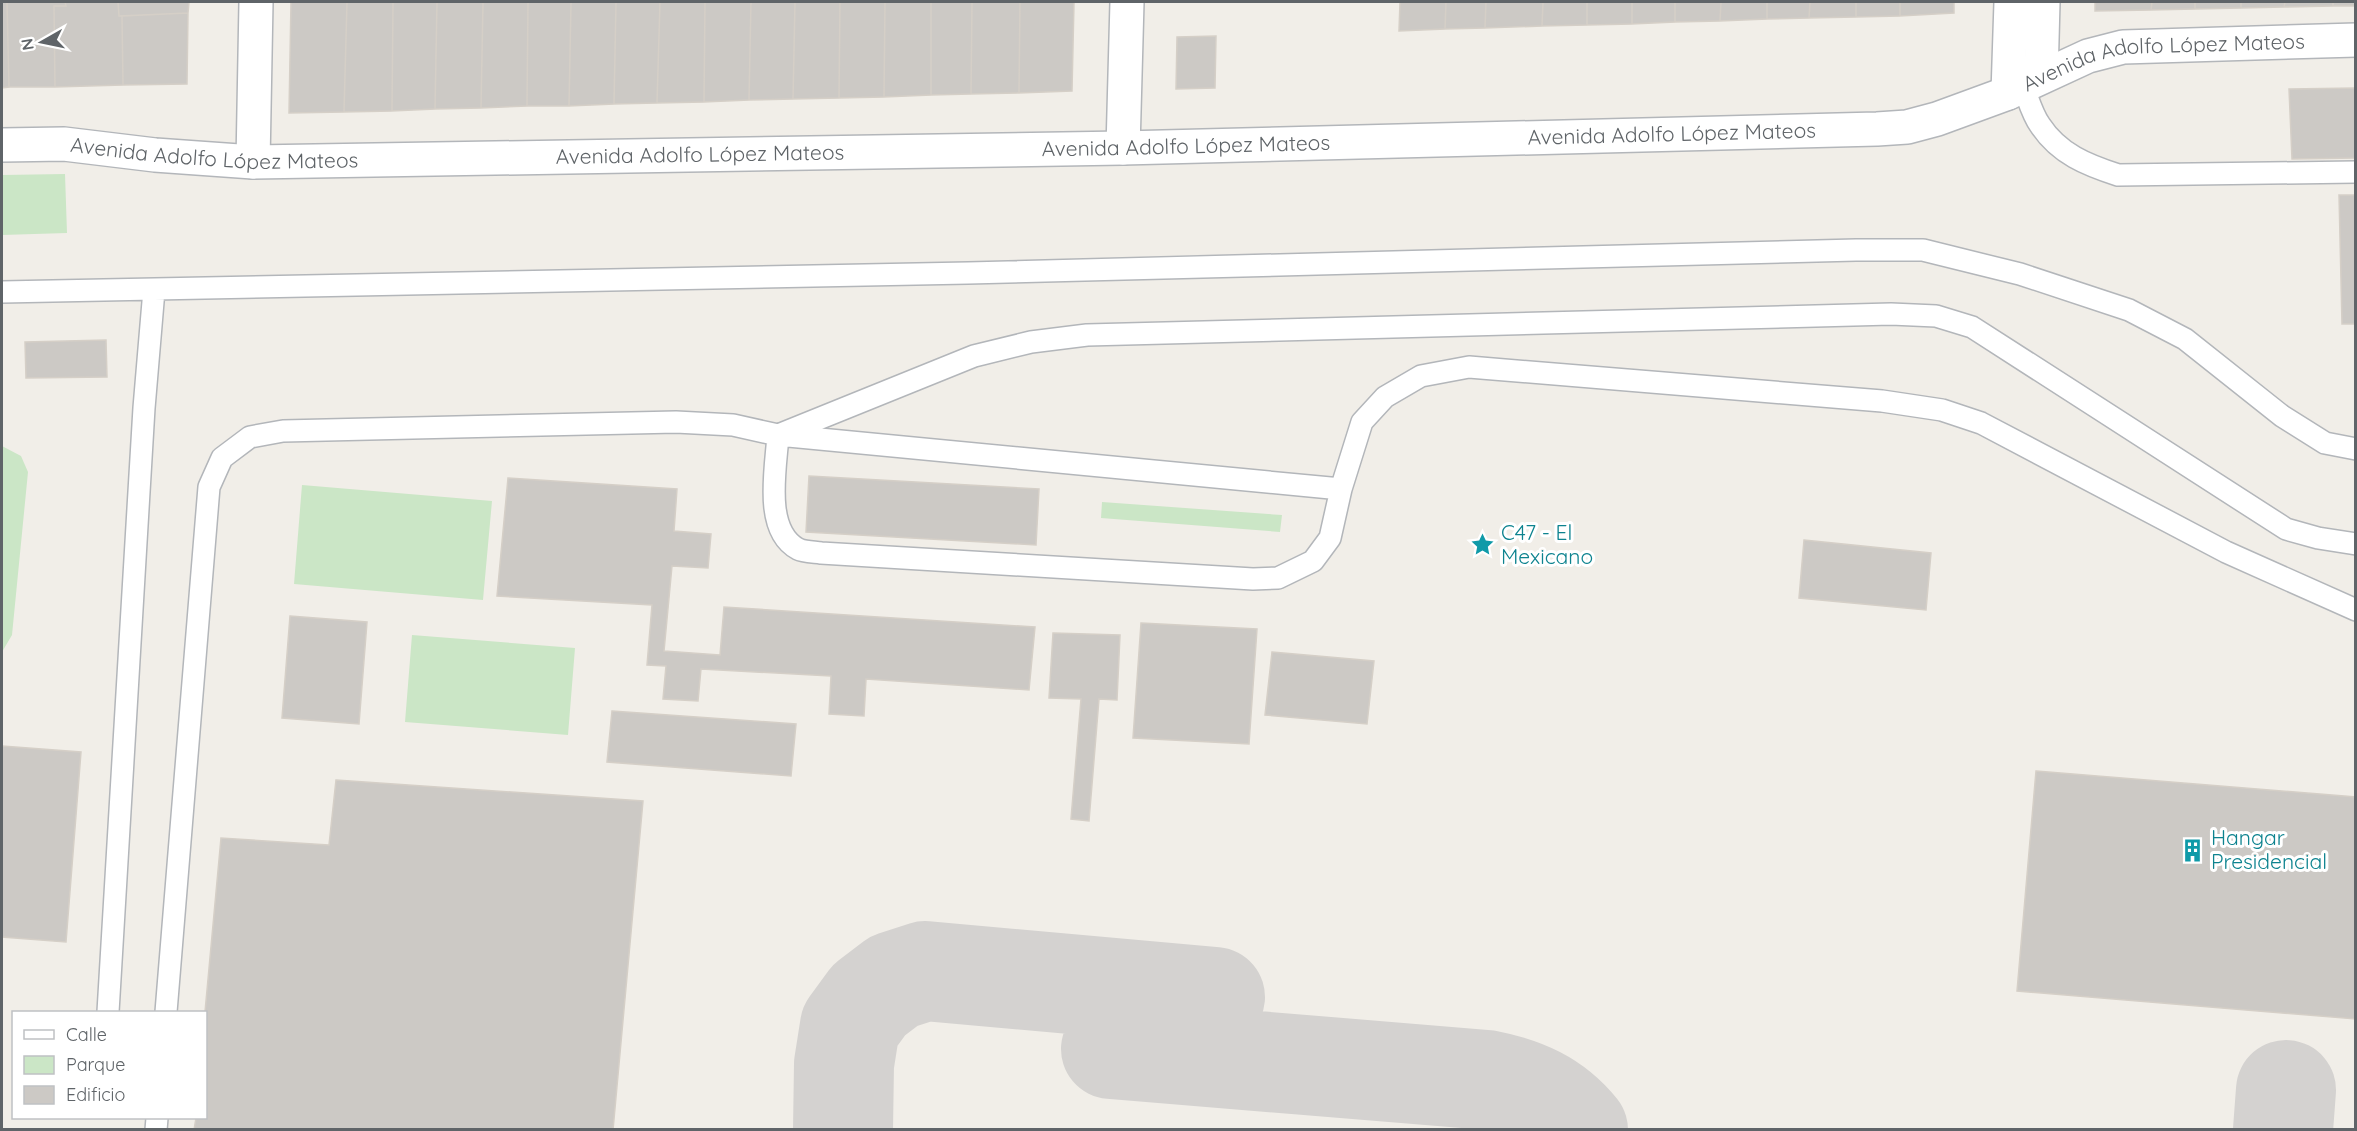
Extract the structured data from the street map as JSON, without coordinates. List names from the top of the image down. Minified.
{"streets":{"street":["Avenida Adolfo López Mateos"]},"places":{"place":["C47 - El Mexicano"],"building":["Hangar Presidencial"]},"legend":["Calle","Parque","Edificio"],"north":"left"}
